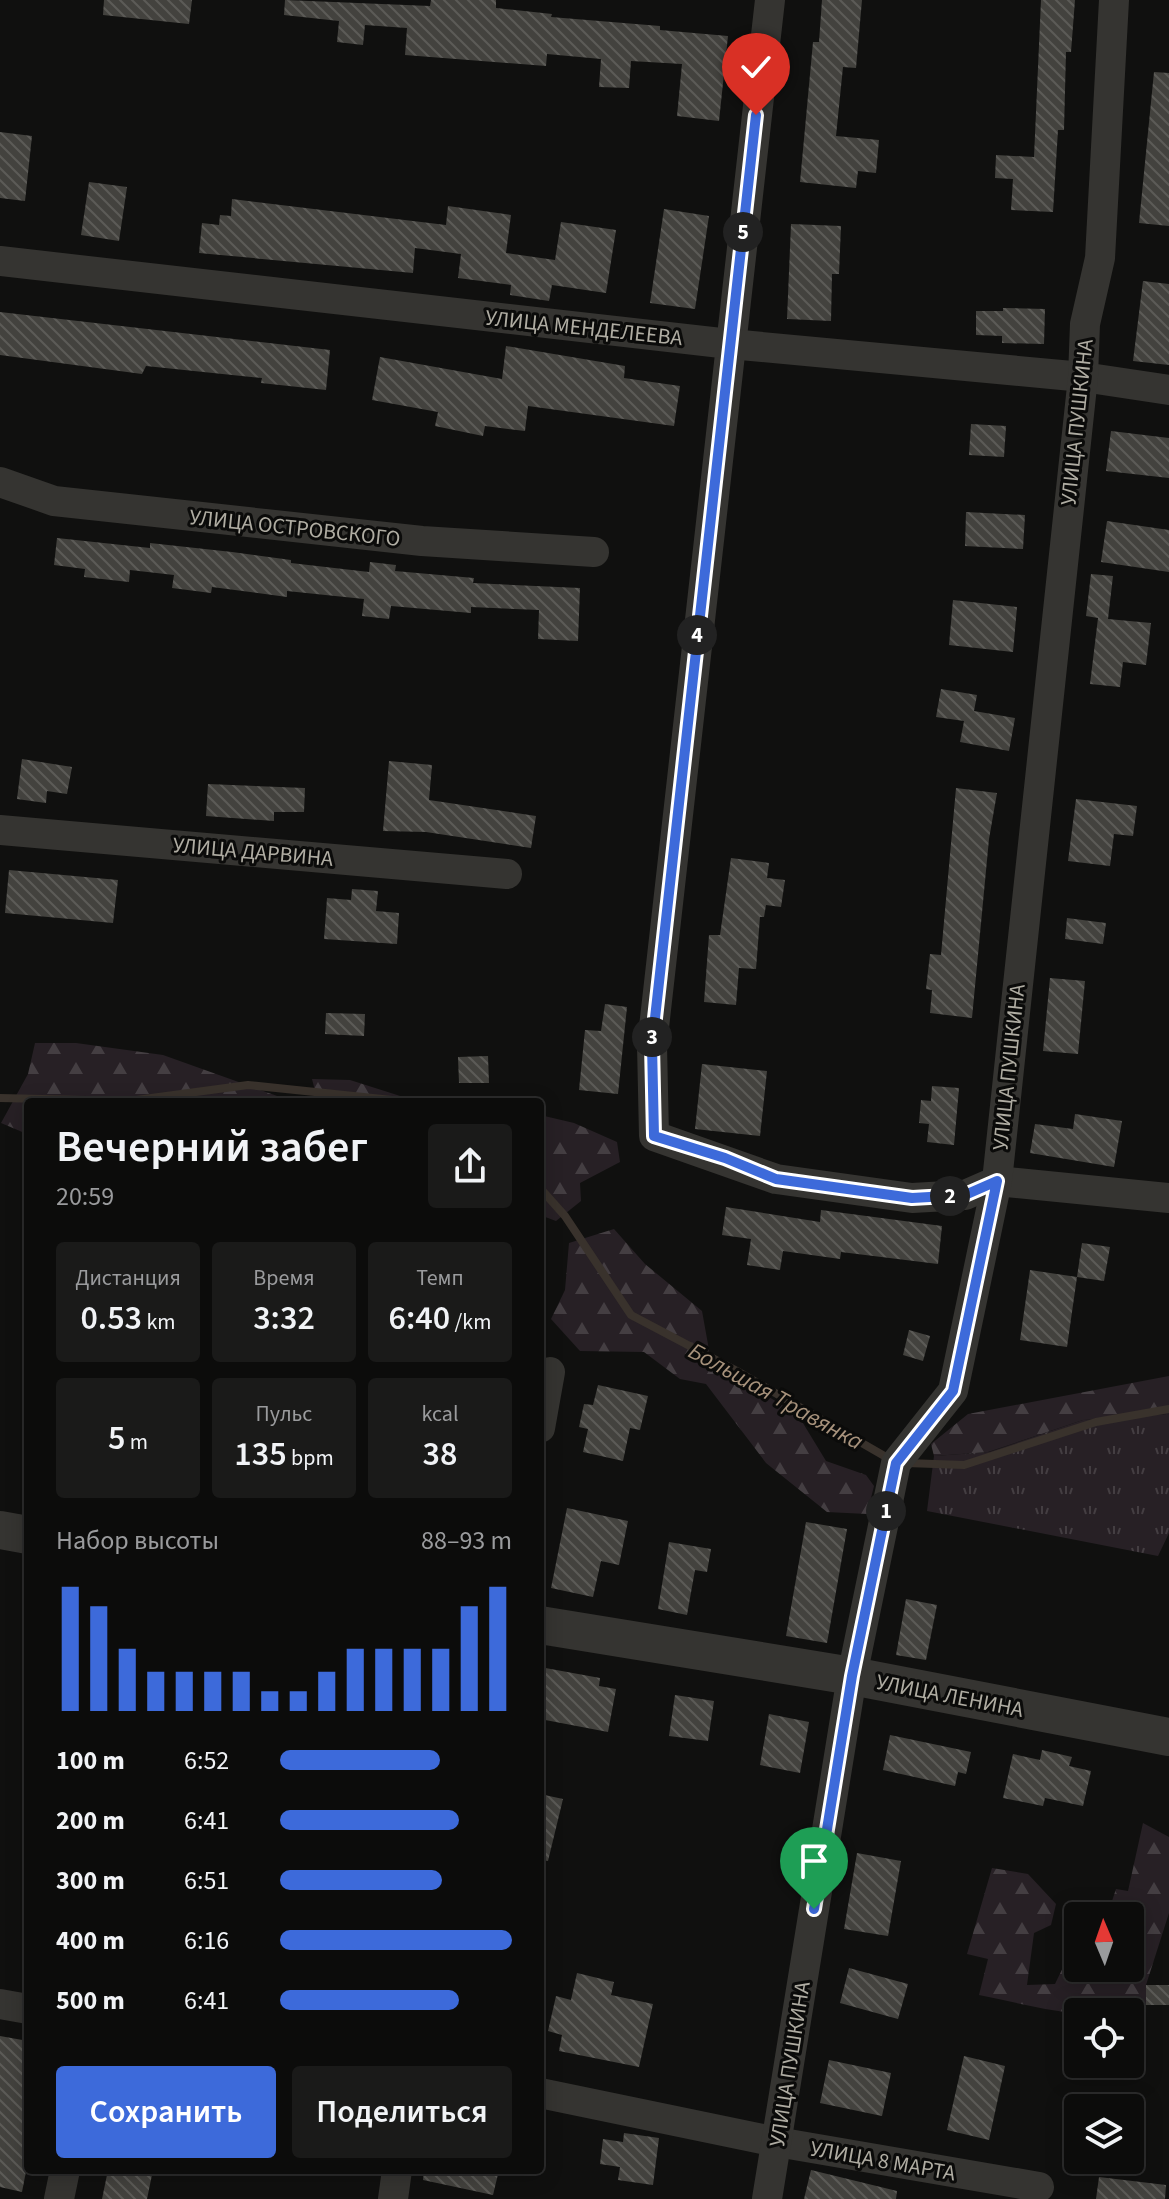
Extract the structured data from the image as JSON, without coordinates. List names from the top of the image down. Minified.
{"streets":{"street":["УЛИЦА МЕНДЕЛЕЕВА","УЛИЦА ПУШКИНА","УЛИЦА ОСТРОВСКОГО","УЛИЦА ДАРВИНА","УЛИЦА ЛЕНИНА","УЛИЦА 8 МАРТА"]},"crossings":[["УЛИЦА МЕНДЕЛЕЕВА","УЛИЦА ПУШКИНА"],["УЛИЦА ПУШКИНА","УЛИЦА ЛЕНИНА"],["УЛИЦА ПУШКИНА","УЛИЦА 8 МАРТА"]],"water":["Большая Травянка"],"north":"top","page":{"pins":["5","4","3","2","1"],"heading":["Вечерний забег","20:59"],"stats":[["Дистанция","0.53 km"],["Время","3:32"],["Темп","6:40 /km"],["5 m"],["Пульс","135 bpm"],["kcal","38"]],"chart":["Набор высоты","88–93 m"],"list":[{"name":"100 m","note":"6:52"},{"name":"200 m","note":"6:41"},{"name":"300 m","note":"6:51"},{"name":"400 m","note":"6:16"},{"name":"500 m","note":"6:41"}],"buttons":["Сохранить","Поделиться"]}}
